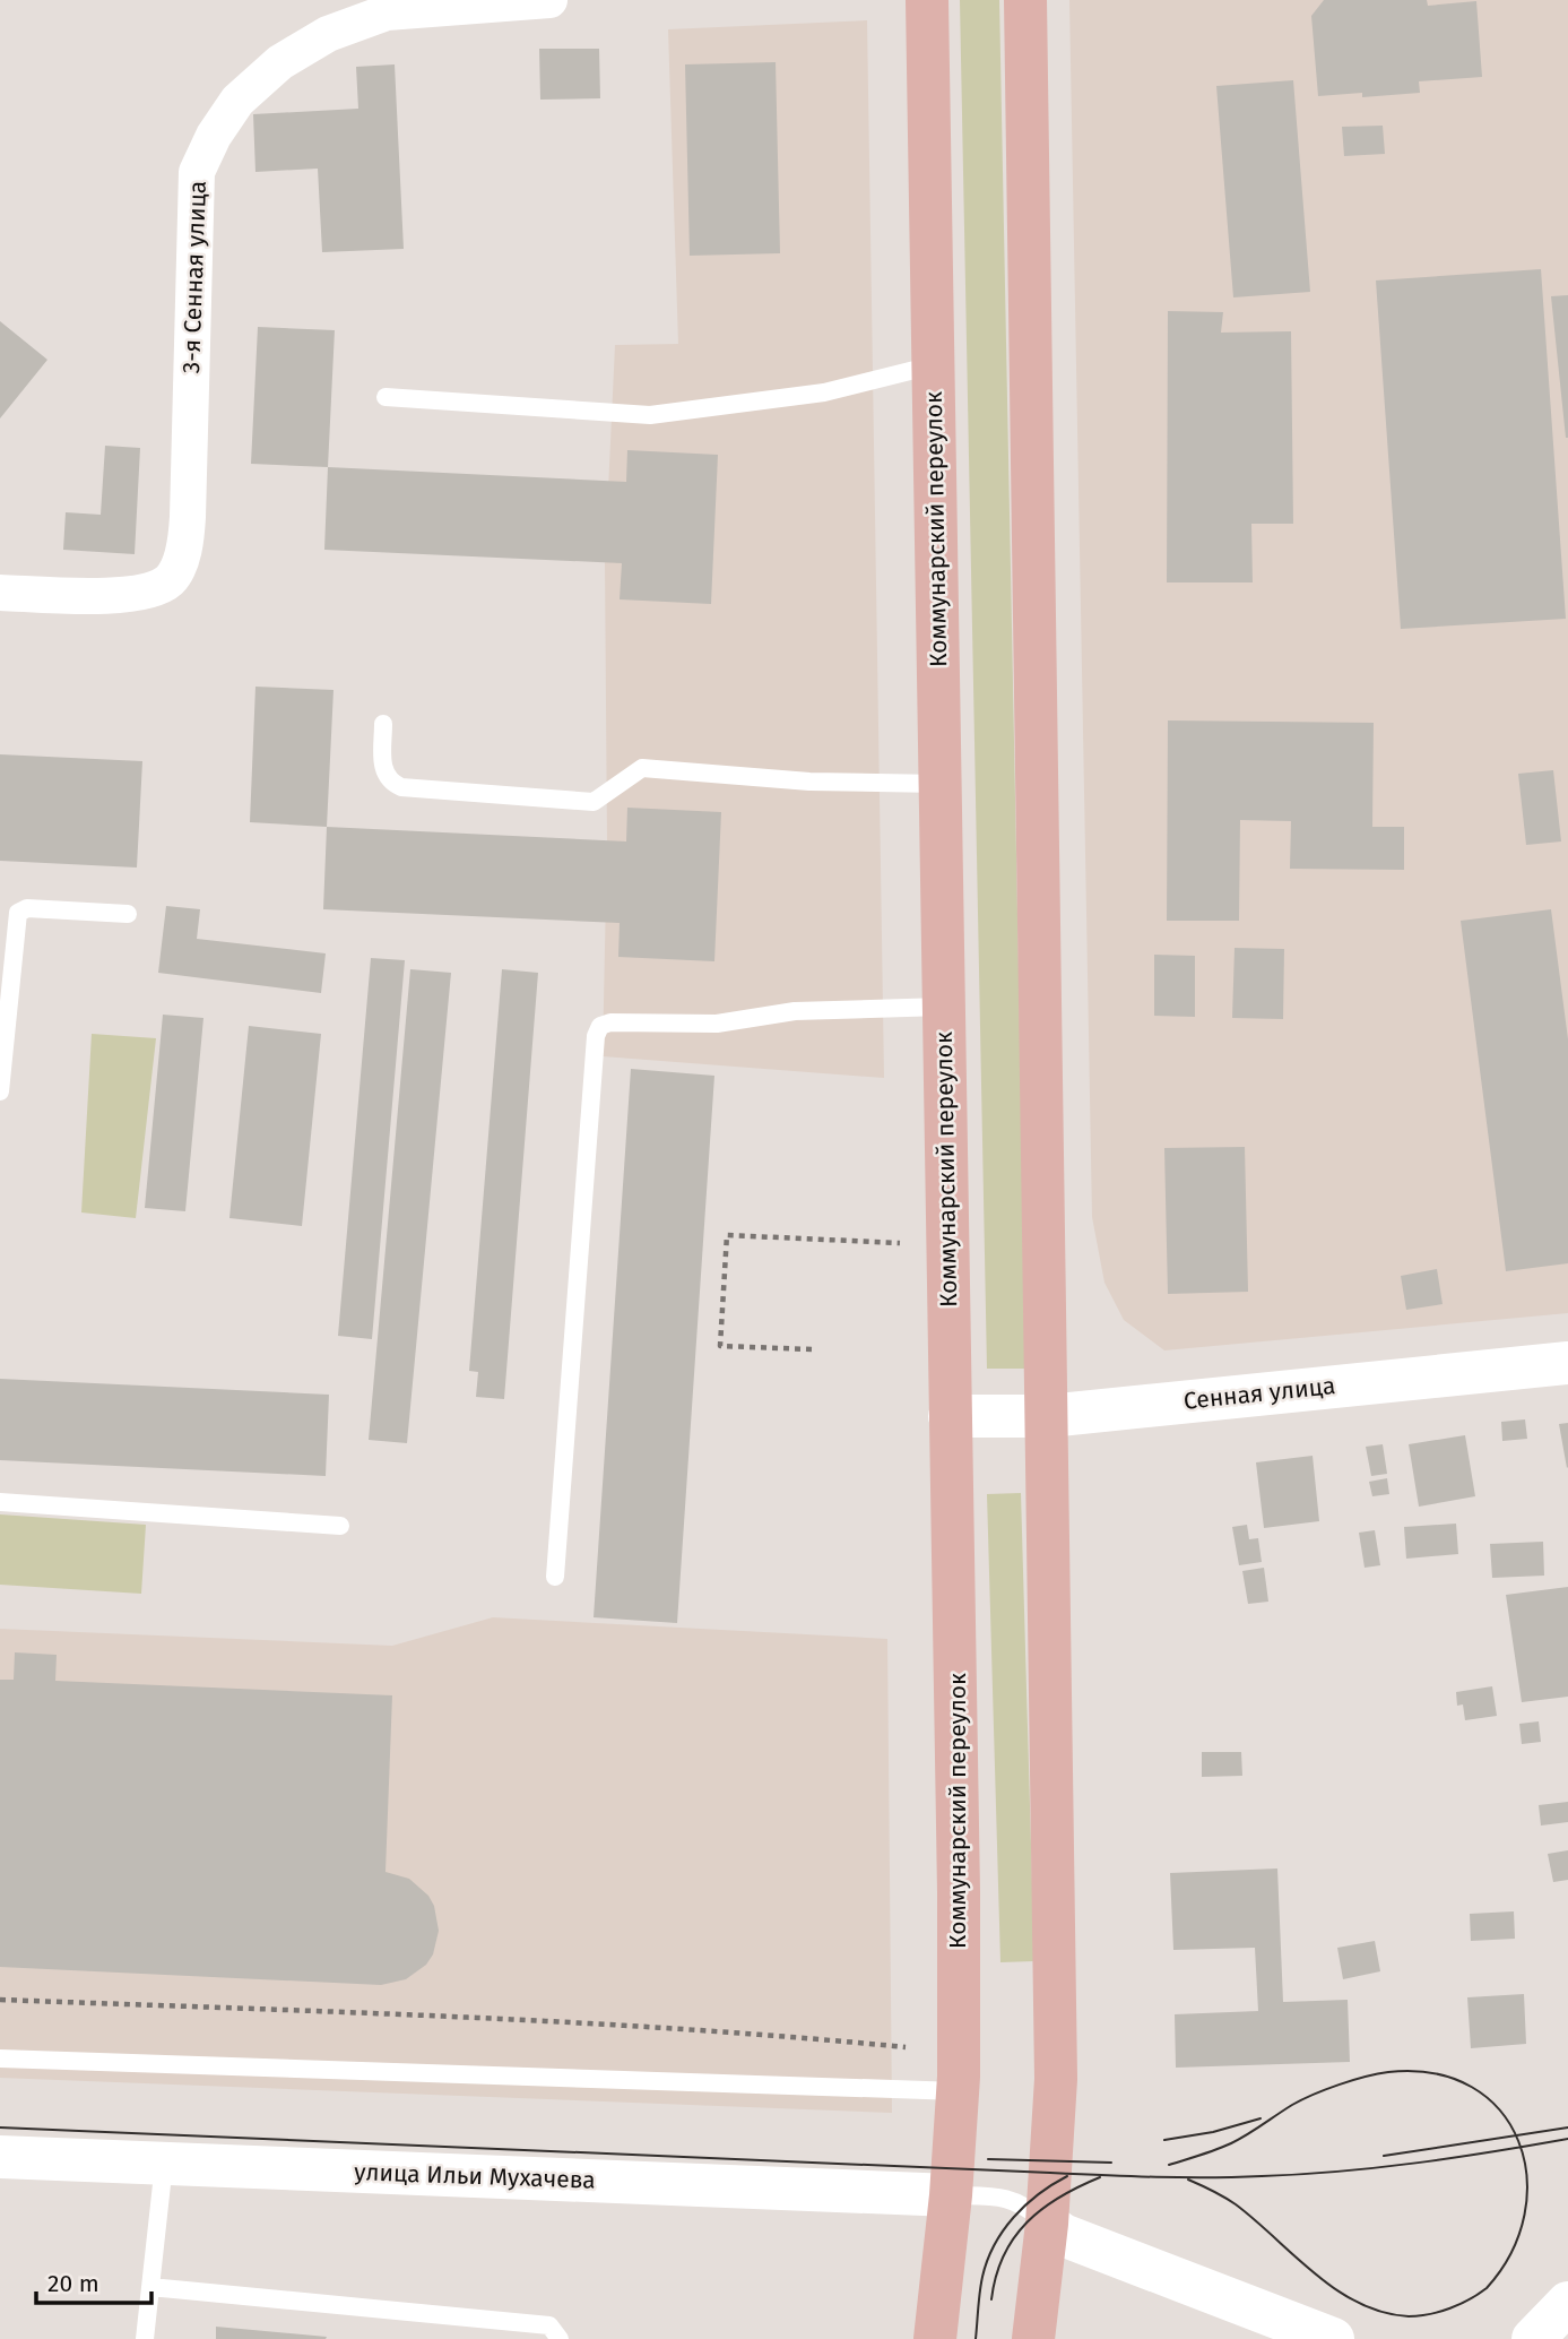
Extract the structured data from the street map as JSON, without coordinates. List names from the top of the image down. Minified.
{"streets":{"main road":["Коммунарский переулок"],"street":["3-я Сенная улица","Сенная улица","улица Ильи Мухачева"]},"crossings":[["Коммунарский переулок","Сенная улица"],["Коммунарский переулок","улица Ильи Мухачева"]],"scale_bar":"20 m"}
